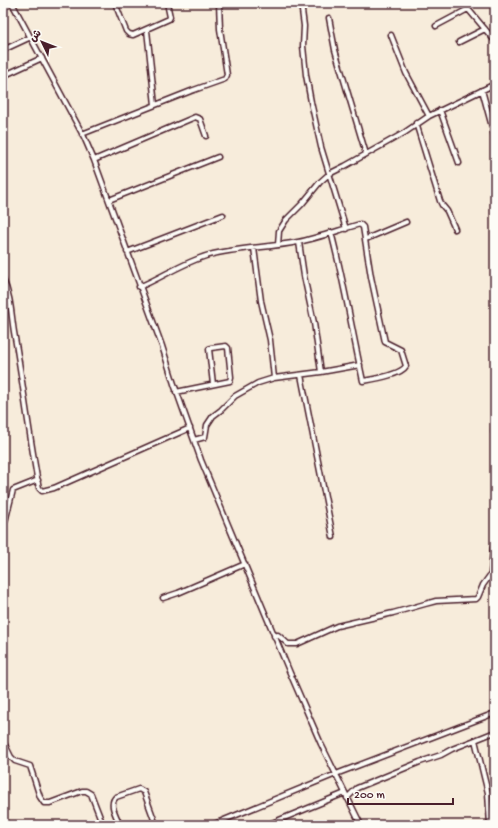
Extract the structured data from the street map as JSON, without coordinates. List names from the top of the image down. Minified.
{"scale_bar":"200 m","north":"top left"}
